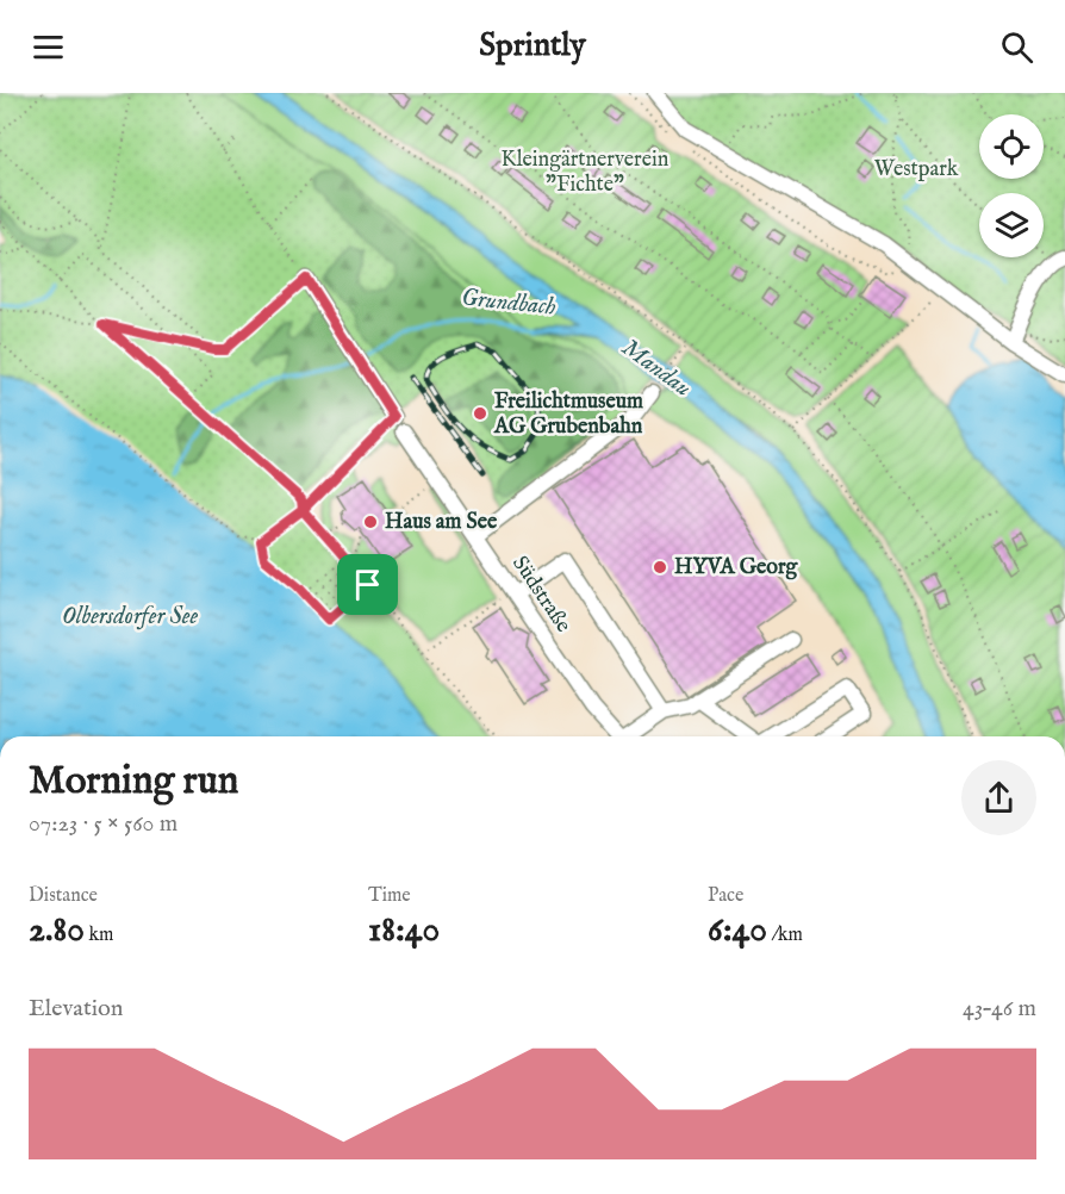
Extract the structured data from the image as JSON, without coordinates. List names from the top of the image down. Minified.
{"streets":{"street":["Südstraße"]},"water":["Grundbach","Mandau","Olbersdorfer See"],"parks":["Kleingärtnerverein \"Fichte\"","Westpark"],"places":["Freilichtmuseum AG Grubenbahn","Haus am See","HYVA Georg"],"page":{"header":"Sprintly","heading":["Morning run","07:23 · 5 × 560 m"],"stats":[["Distance","2.80 km"],["Time","18:40"],["Pace","6:40 /km"]],"chart":["Elevation","43–46 m"]}}
